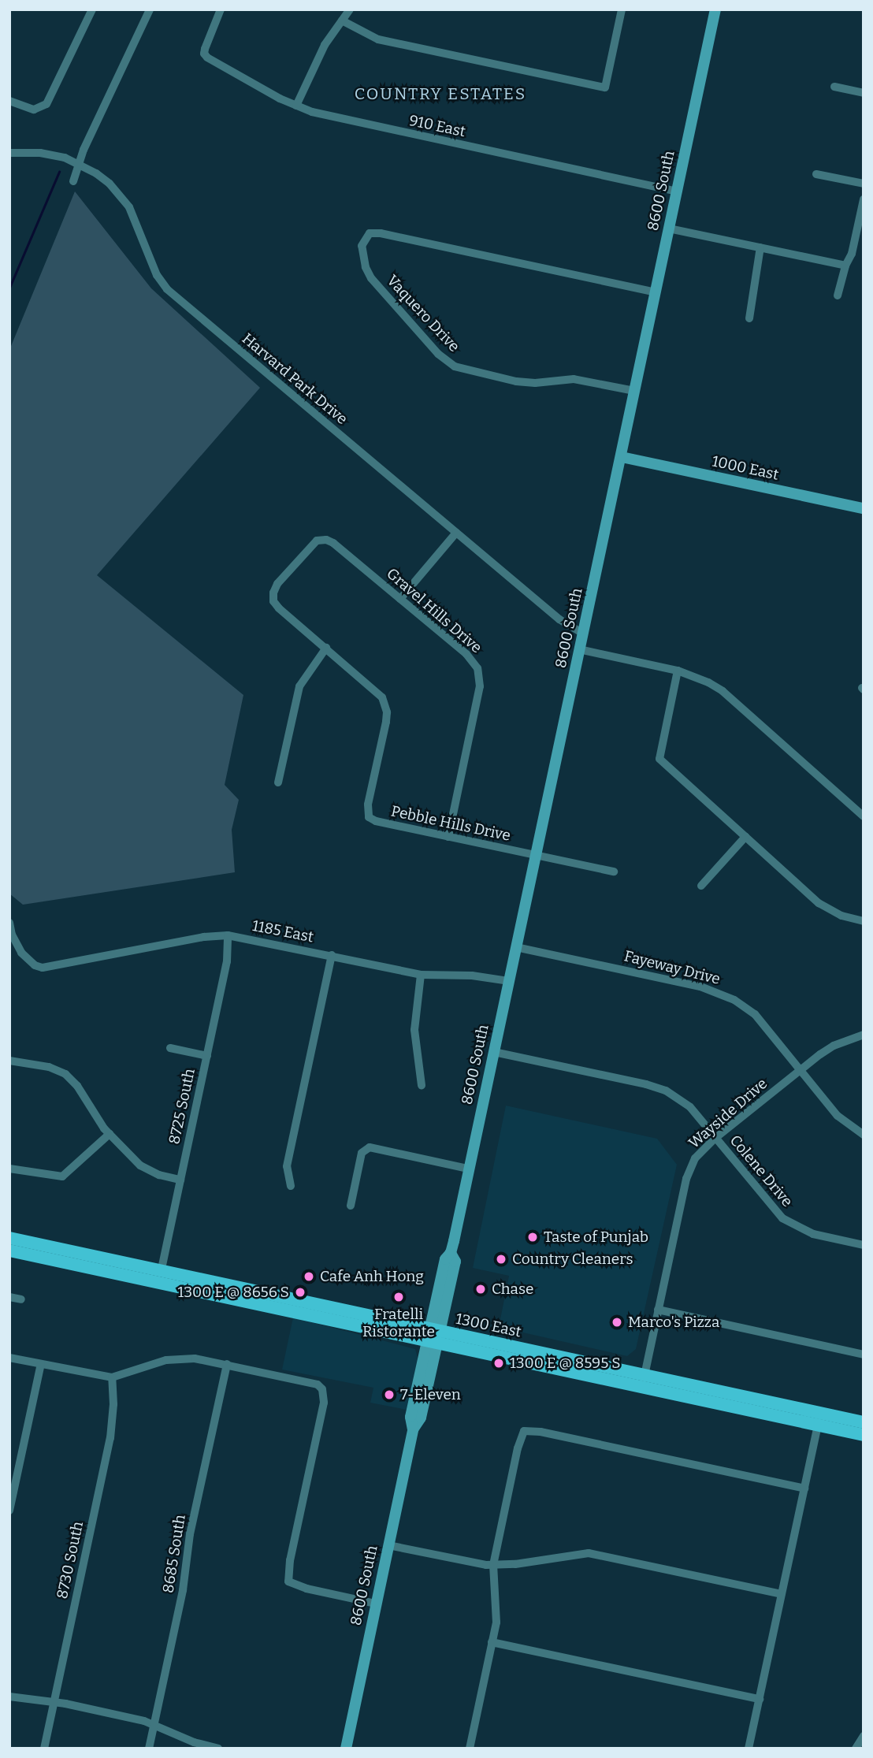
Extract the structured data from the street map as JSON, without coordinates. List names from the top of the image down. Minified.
{"streets":{"main road":["8600 South","1000 East","1300 East"],"street":["910 East","Vaquero Drive","Harvard Park Drive","Gravel Hills Drive","Pebble Hills Drive","1185 East","Fayeway Drive","8725 South","Wayside Drive","Colene Drive","8685 South","8730 South"]},"crossings":[["910 East","8600 South"],["8600 South","Vaquero Drive"],["8600 South","Harvard Park Drive"],["8600 South","1000 East"],["8600 South","Pebble Hills Drive"],["8600 South","1185 East"],["8600 South","Fayeway Drive"],["8600 South","Colene Drive"],["8600 South","1300 East"],["Gravel Hills Drive","Pebble Hills Drive"],["1185 East","8725 South"],["Fayeway Drive","Wayside Drive"],["8725 South","1300 East"],["Wayside Drive","Colene Drive"],["Wayside Drive","1300 East"]],"districts":["COUNTRY ESTATES"],"places":["Taste of Punjab","Country Cleaners","Cafe Anh Hong","Chase","1300 E @ 8656 S","Fratelli Ristorante","Marco's Pizza","1300 E @ 8595 S","7-Eleven"]}
